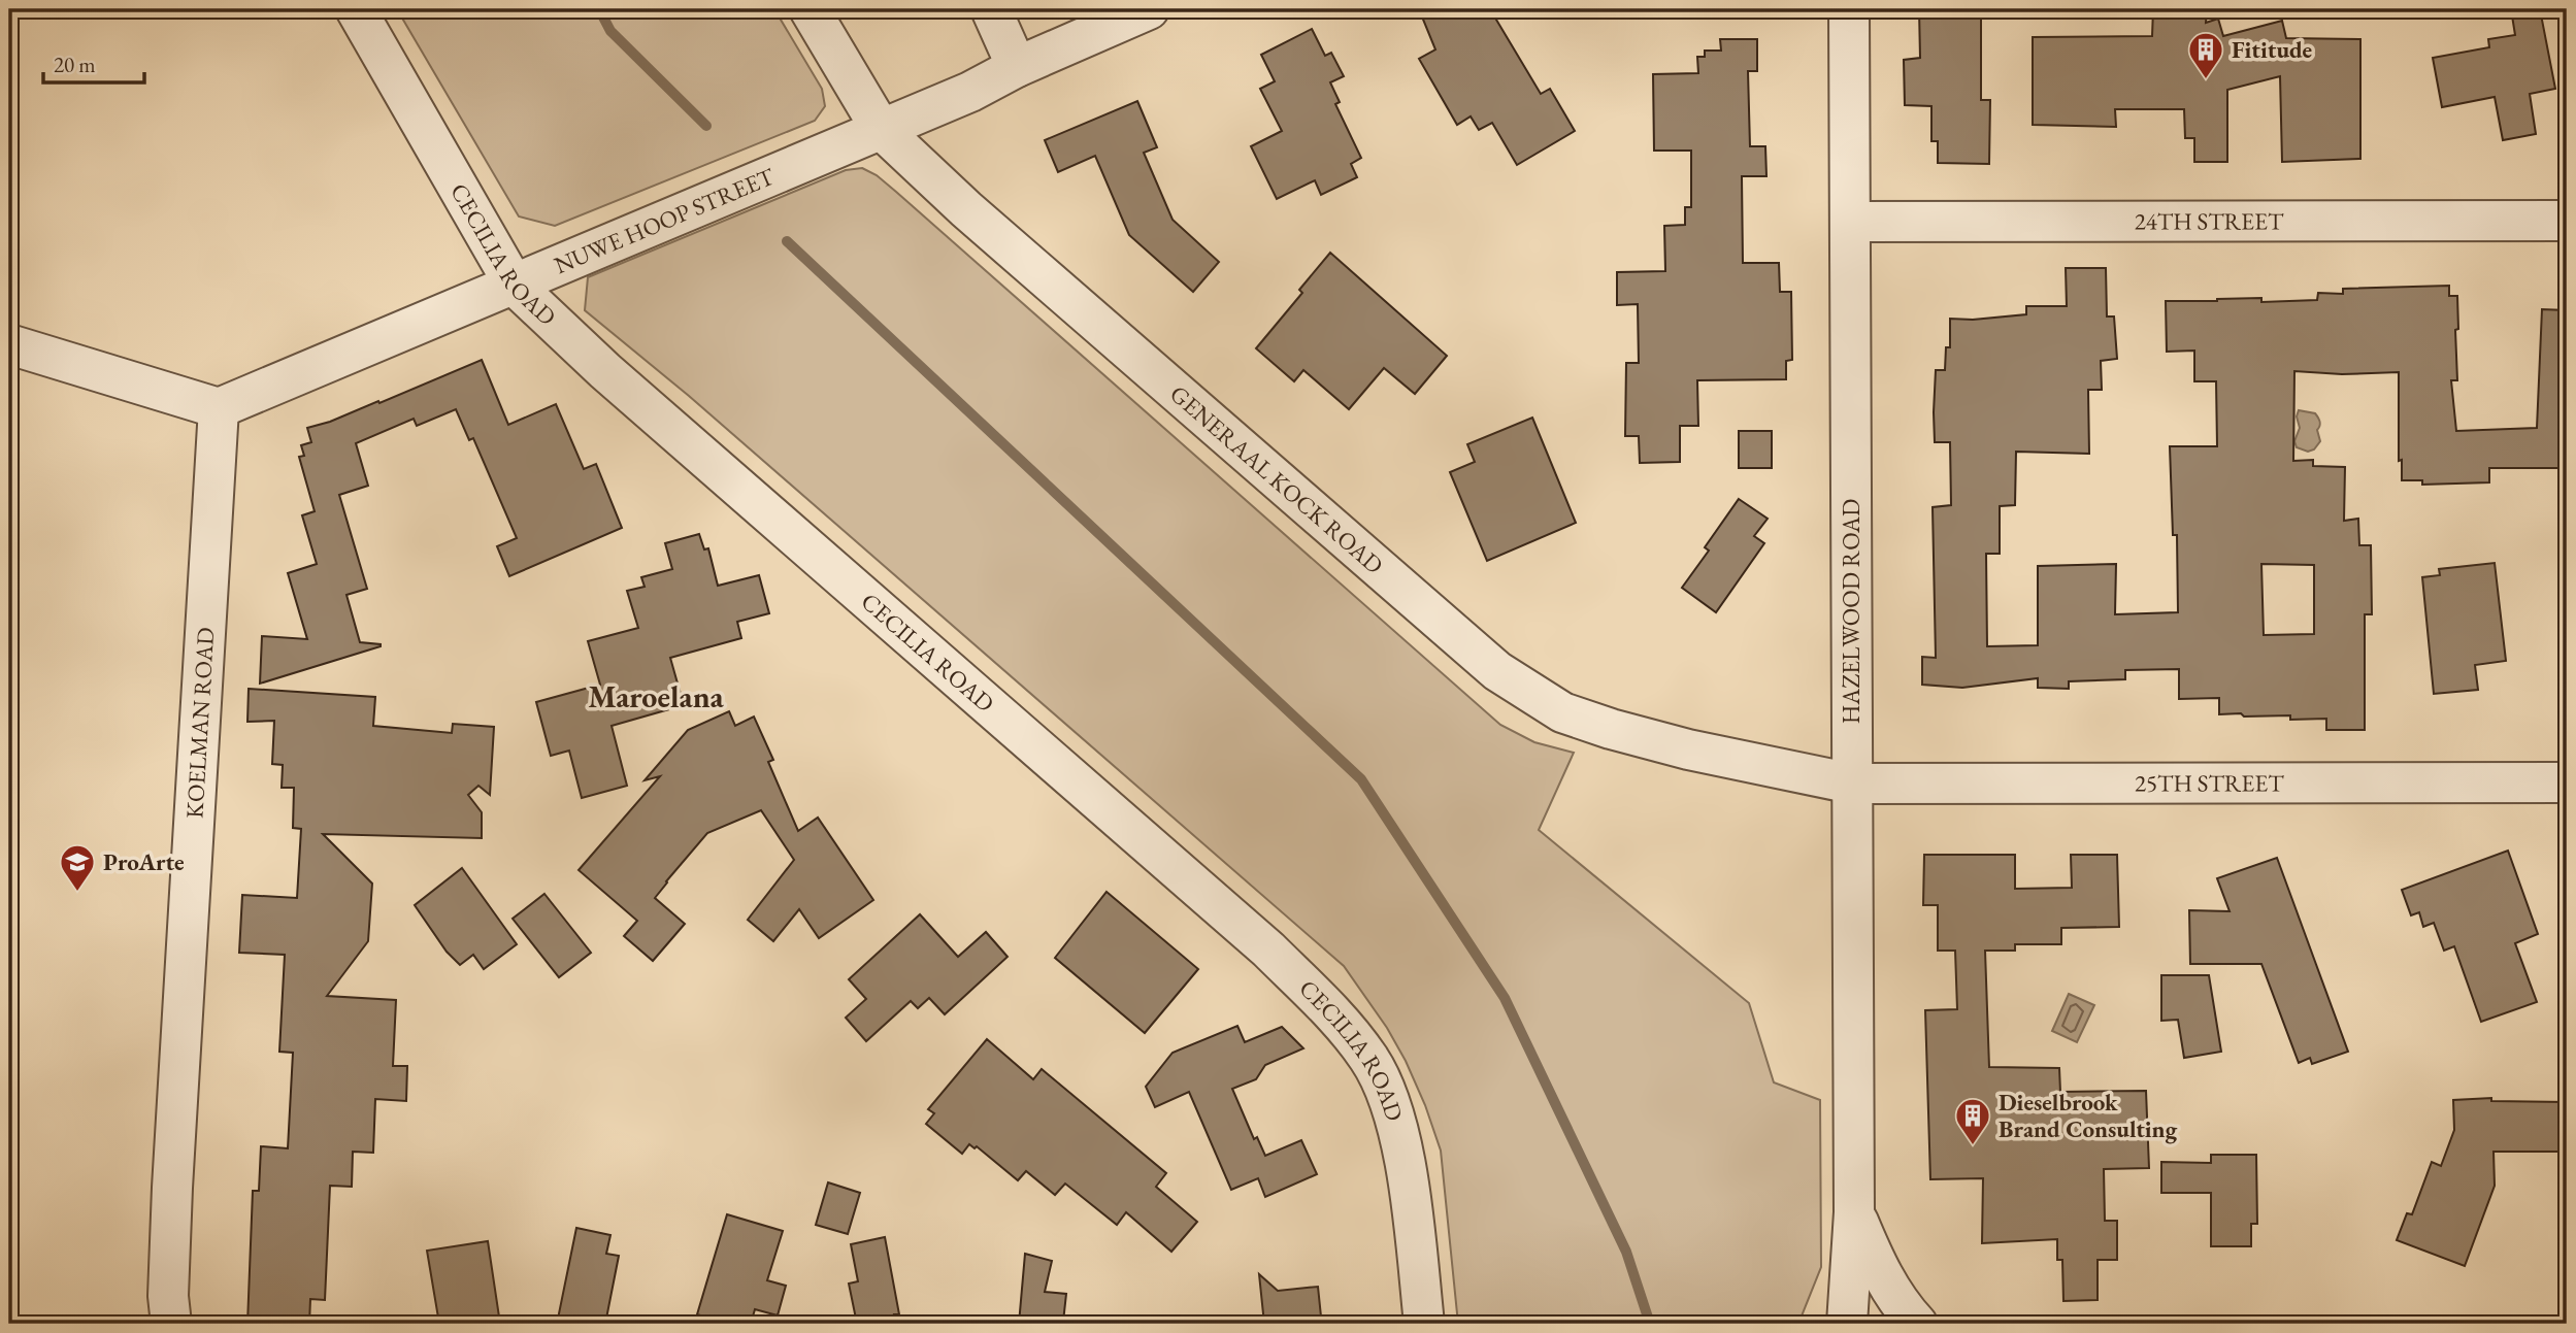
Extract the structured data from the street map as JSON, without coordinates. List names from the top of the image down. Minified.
{"streets":{"street":["NUWE HOOP STREET","24TH STREET","CECILIA ROAD","GENERAAL KOCK ROAD","HAZELWOOD ROAD","KOELMAN ROAD","25TH STREET"]},"crossings":[["NUWE HOOP STREET","CECILIA ROAD"],["NUWE HOOP STREET","GENERAAL KOCK ROAD"],["NUWE HOOP STREET","KOELMAN ROAD"],["24TH STREET","HAZELWOOD ROAD"],["GENERAAL KOCK ROAD","HAZELWOOD ROAD"],["GENERAAL KOCK ROAD","25TH STREET"],["HAZELWOOD ROAD","25TH STREET"]],"districts":["Maroelana"],"places":{"building":["Fititude","Dieselbrook Brand Consulting"],"school or university":["ProArte"]},"scale_bar":"20 m"}
